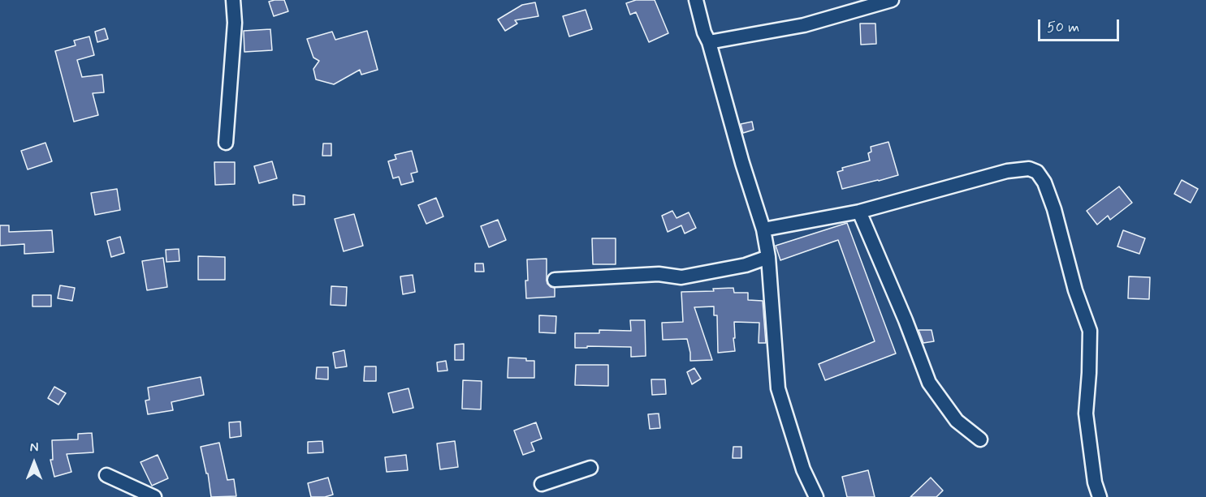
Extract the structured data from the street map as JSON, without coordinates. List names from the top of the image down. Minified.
{"scale_bar":"50 m","north":"top"}
